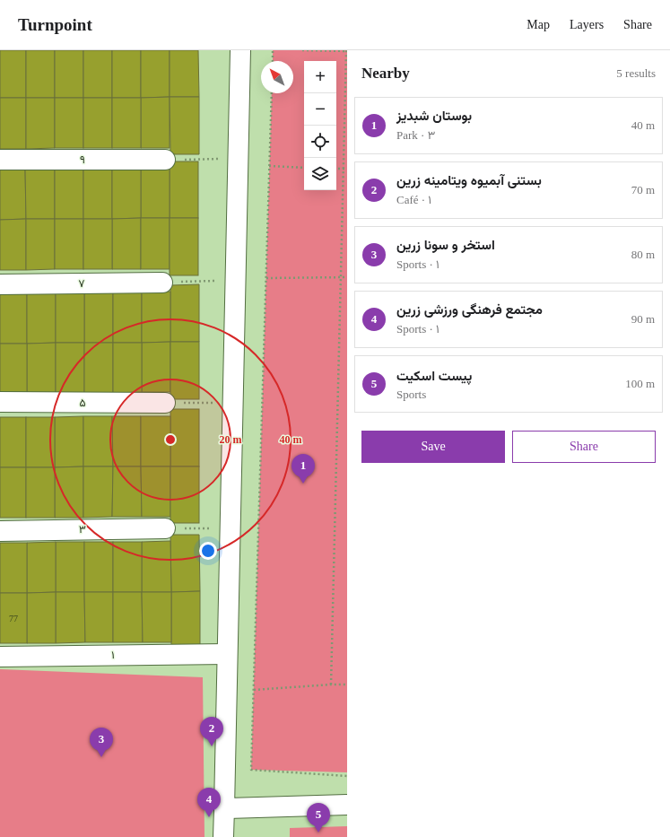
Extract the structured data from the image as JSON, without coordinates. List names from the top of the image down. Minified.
{"streets":{"street":["۹","۷","۵","۳","۱"]},"house_numbers":["77"],"north":"top left","page":{"header":"Turnpoint","nav":["Map","Layers","Share"],"heading":["Nearby","5 results"],"map_buttons":["+","−"],"list":[{"mark":"1","name":"بوستان شبدیز","note":"Park · ۳","value":"40 m"},{"mark":"2","name":"بستنی آبمیوه ویتامینه زرین","note":"Café · ۱","value":"70 m"},{"mark":"3","name":"استخر و سونا زرین","note":"Sports · ۱","value":"80 m"},{"mark":"4","name":"مجتمع فرهنگی ورزشی زرین","note":"Sports · ۱","value":"90 m"},{"mark":"5","name":"پیست اسکیت","note":"Sports","value":"100 m"}],"buttons":["Save","Share"],"pins":["1","2","3","4","5"]},"rings":["20 m","40 m"]}
